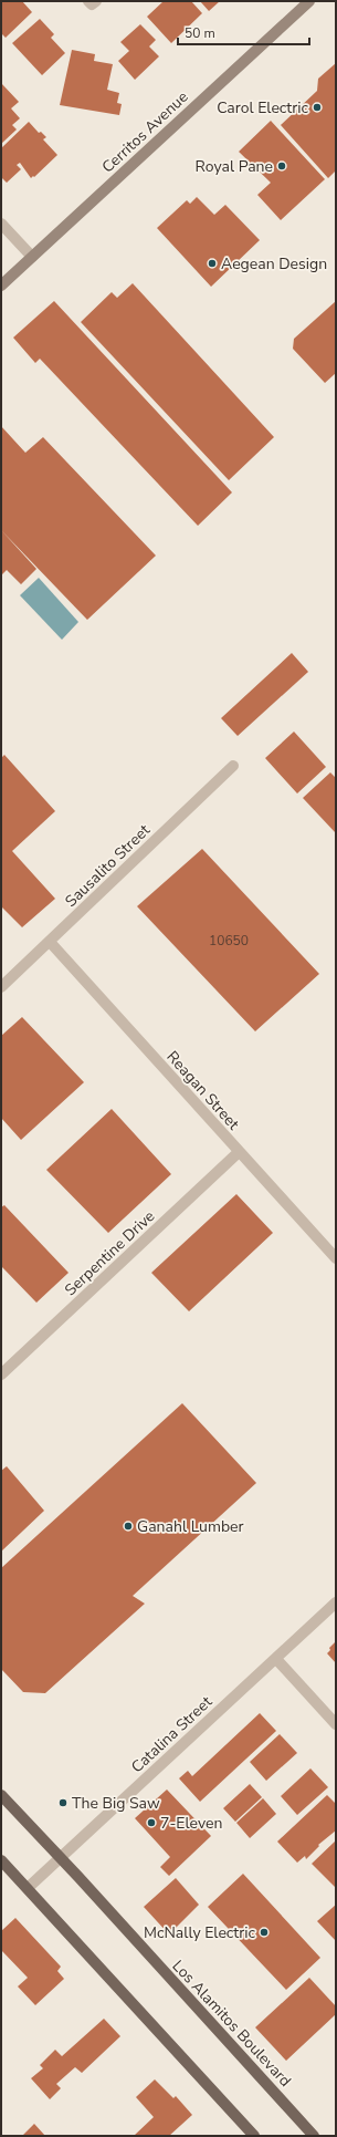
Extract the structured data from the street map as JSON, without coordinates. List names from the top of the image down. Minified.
{"streets":{"main road":["Cerritos Avenue","Los Alamitos Boulevard"],"street":["Sausalito Street","Reagan Street","Serpentine Drive","Catalina Street"]},"crossings":[["Sausalito Street","Reagan Street"],["Reagan Street","Serpentine Drive"],["Catalina Street","Los Alamitos Boulevard"]],"places":["Carol Electric","Royal Pane","Aegean Design","Ganahl Lumber","The Big Saw","7-Eleven","McNally Electric"],"house_numbers":["10650"],"scale_bar":"50 m"}
